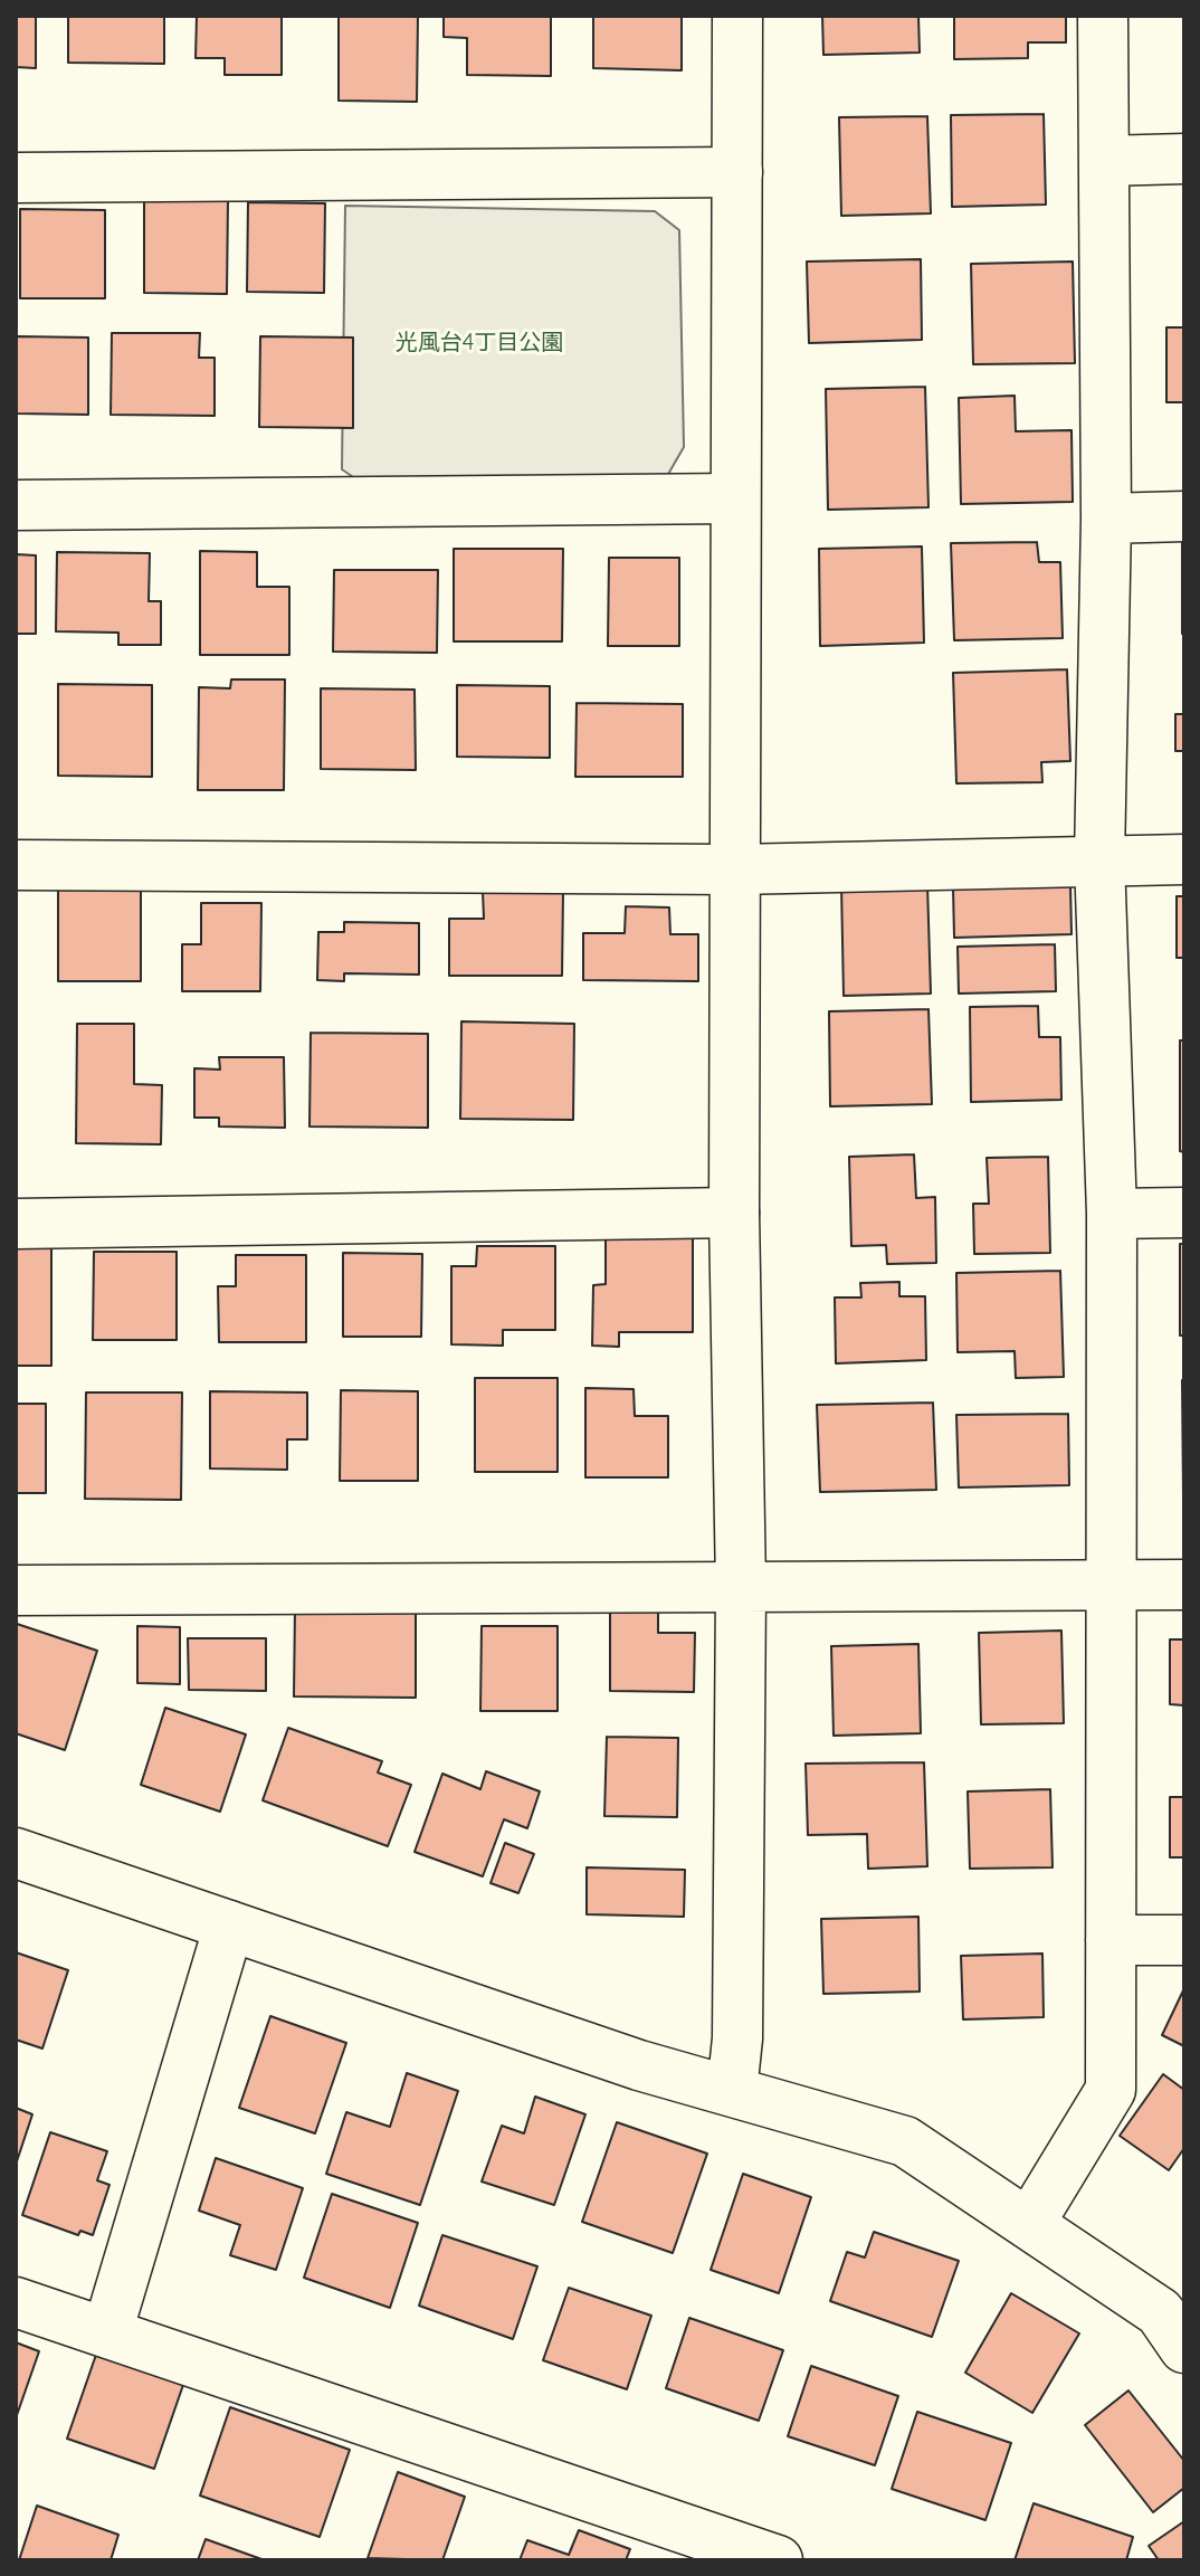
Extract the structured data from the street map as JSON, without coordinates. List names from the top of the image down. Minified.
{"parks":["光風台4丁目公園"]}
